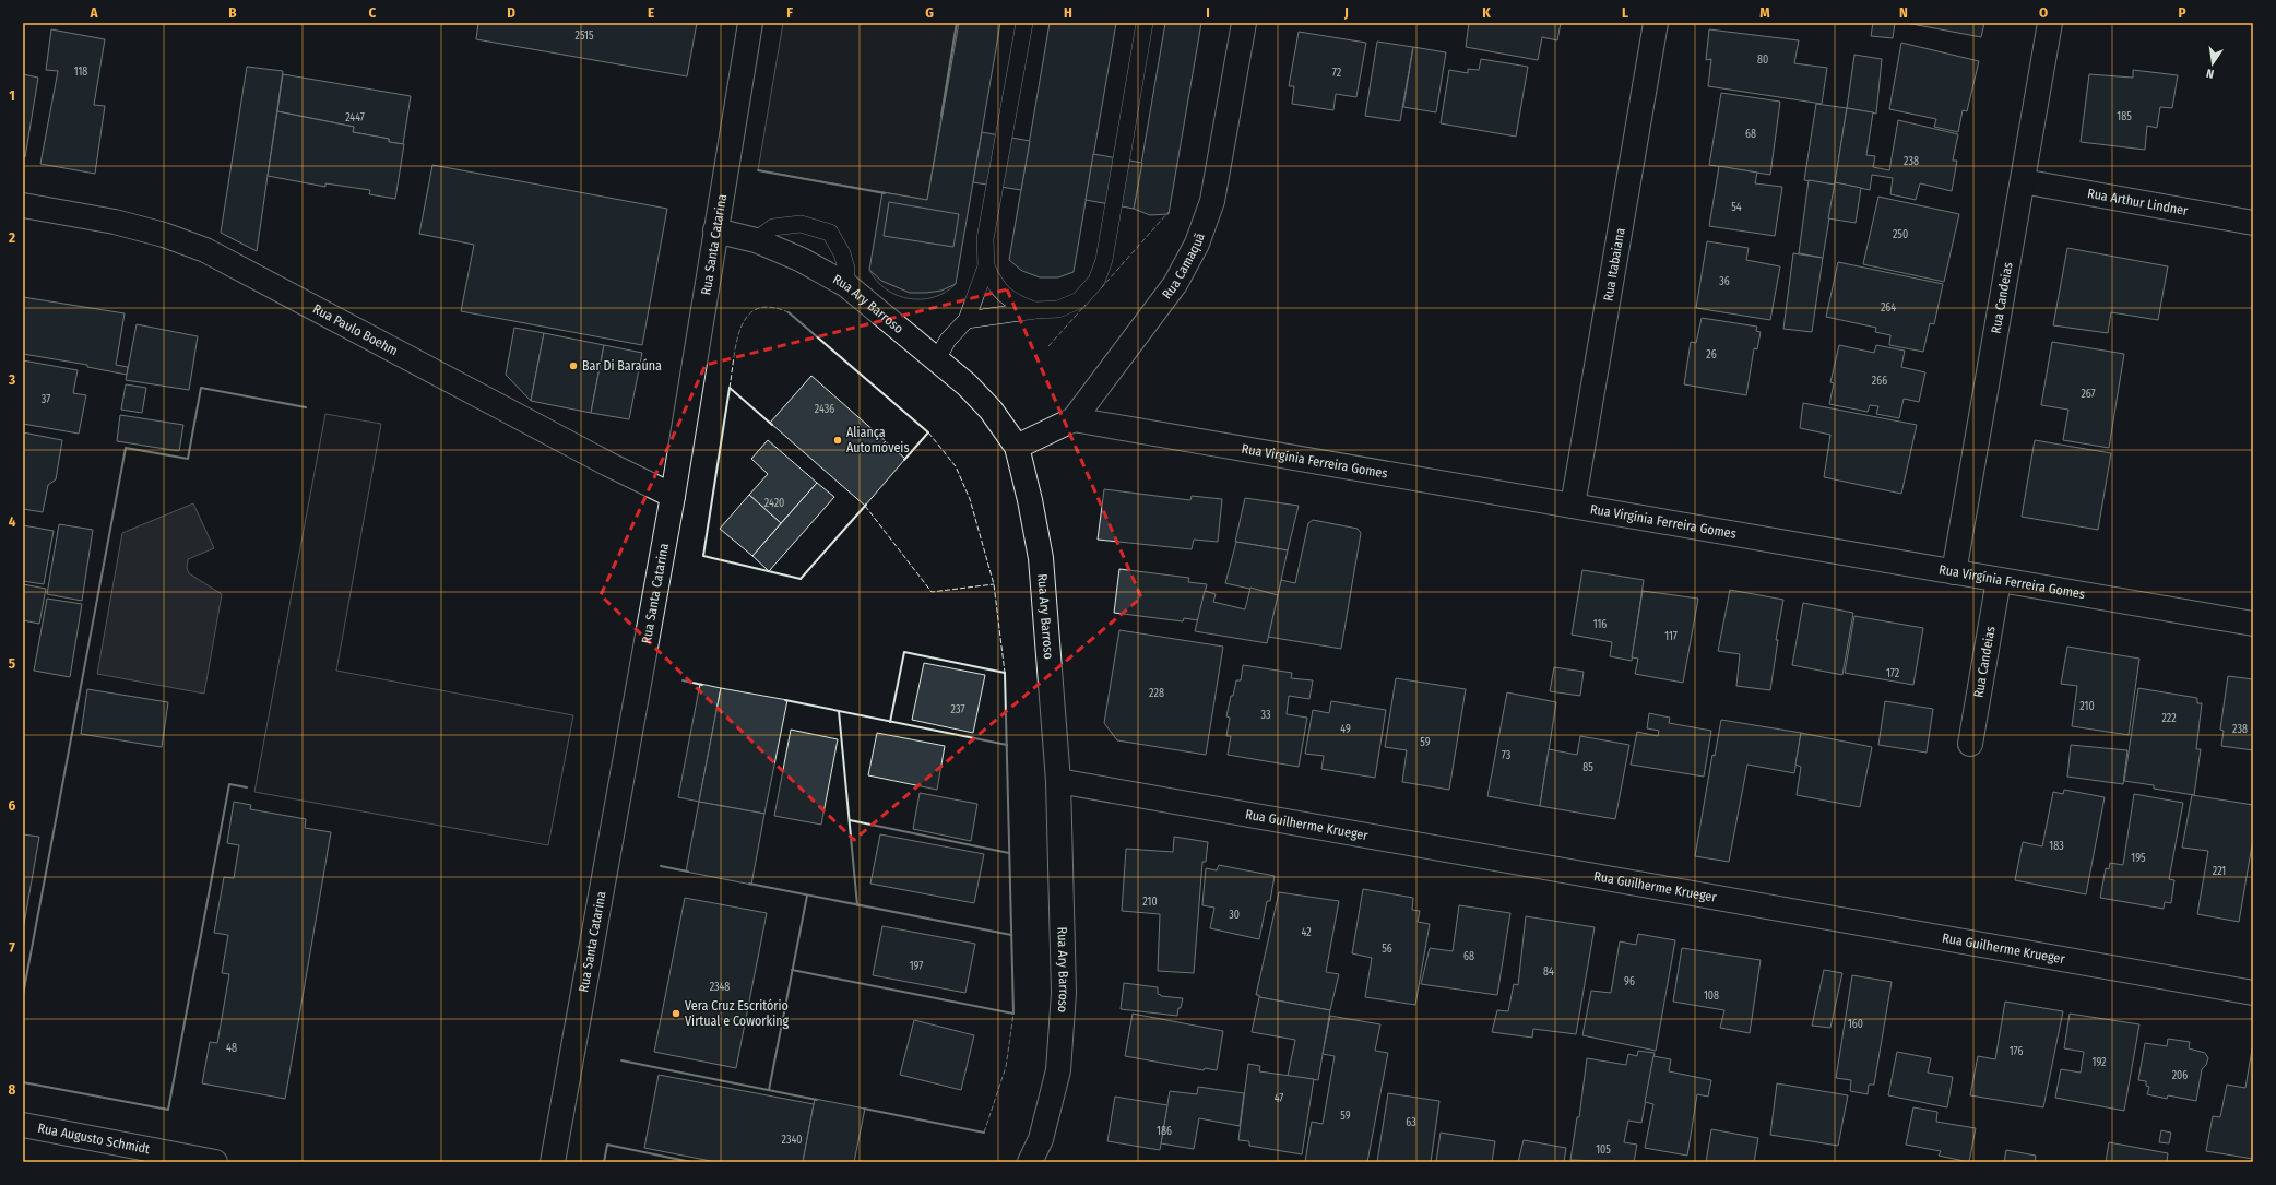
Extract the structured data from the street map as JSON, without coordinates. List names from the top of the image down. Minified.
{"streets":{"street":["Rua Arthur Lindner","Rua Santa Catarina","Rua Itabaiana","Rua Camaquã","Rua Candeias","Rua Ary Barroso","Rua Paulo Boehm","Rua Virgínia Ferreira Gomes","Rua Guilherme Krueger","Rua Augusto Schmidt"]},"crossings":[["Rua Arthur Lindner","Rua Candeias"],["Rua Santa Catarina","Rua Ary Barroso"],["Rua Santa Catarina","Rua Paulo Boehm"],["Rua Itabaiana","Rua Virgínia Ferreira Gomes"],["Rua Camaquã","Rua Ary Barroso"],["Rua Camaquã","Rua Virgínia Ferreira Gomes"],["Rua Candeias","Rua Virgínia Ferreira Gomes"],["Rua Ary Barroso","Rua Guilherme Krueger"]],"places":["Bar Di Baraúna","Aliança Automóveis","Vera Cruz Escritório Virtual e Coworking"],"house_numbers":["2515","80","118","72","185","2447","68","238","54","250","36","264","26","266","267","37","2436","2420","116","117","172","228","210","237","33","222","49","238","59","73","85","183","195","221","210","30","42","56","68","197","84","96","2348","108","160","48","176","192","206","47","59","63","186","2340","105"],"north":"bottom","grid":{"columns":["A","B","C","D","E","F","G","H","I","J","K","L","M","N","O","P"],"rows":["1","2","3","4","5","6","7","8"]}}
